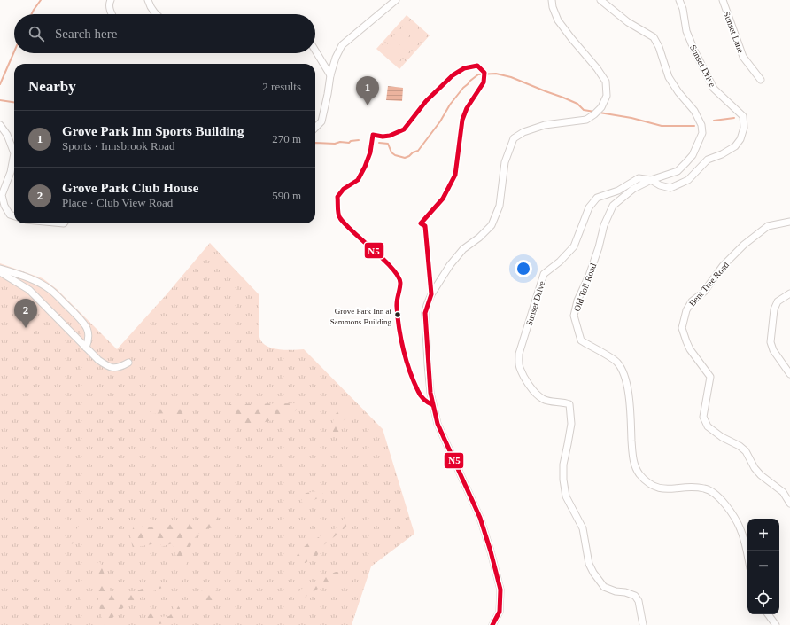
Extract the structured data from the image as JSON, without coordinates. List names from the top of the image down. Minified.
{"streets":{"street":["Sunset Lane","Sunset Drive","Bent Tree Road","Old Toll Road"]},"crossings":[["Sunset Drive","Old Toll Road"]],"places":["Grove Park Inn at Sammons Building"],"lines":["transit line N5"],"page":{"search":"Search here","heading":["Nearby","2 results"],"pins":["1","2"],"list":[{"mark":"1","name":"Grove Park Inn Sports Building","note":"Sports · Innsbrook Road","value":"270 m"},{"mark":"2","name":"Grove Park Club House","note":"Place · Club View Road","value":"590 m"}],"map_buttons":["+","−"]}}
